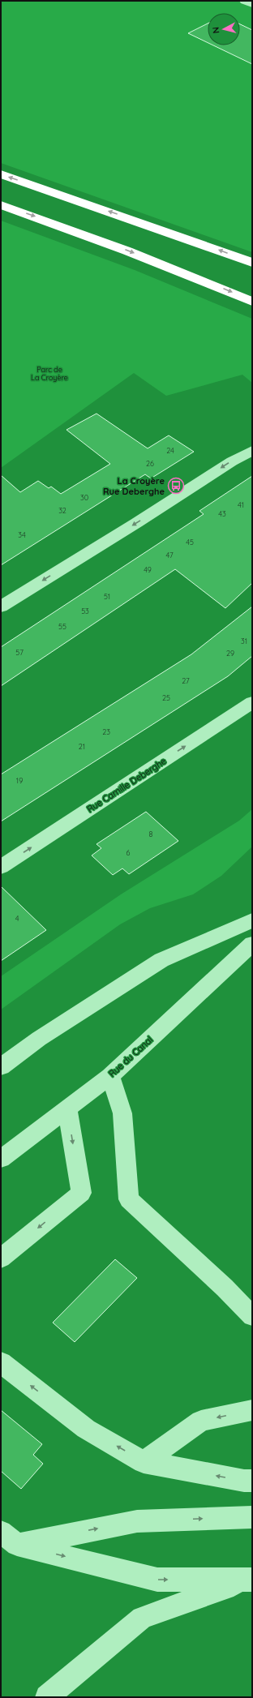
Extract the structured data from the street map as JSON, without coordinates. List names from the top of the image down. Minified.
{"streets":{"street":["Rue Camille Deberghe","Rue du Canal"]},"one_way":["Rue Camille Deberghe"],"parks":["Parc de La Croyère"],"places":{"bus stop":["La Croyère Rue Deberghe"]},"house_numbers":["24","26","30","41","32","43","34","45","47","49","51","53","55","31","57","29","27","25","23","21","19","8","6","4"],"north":"left"}
